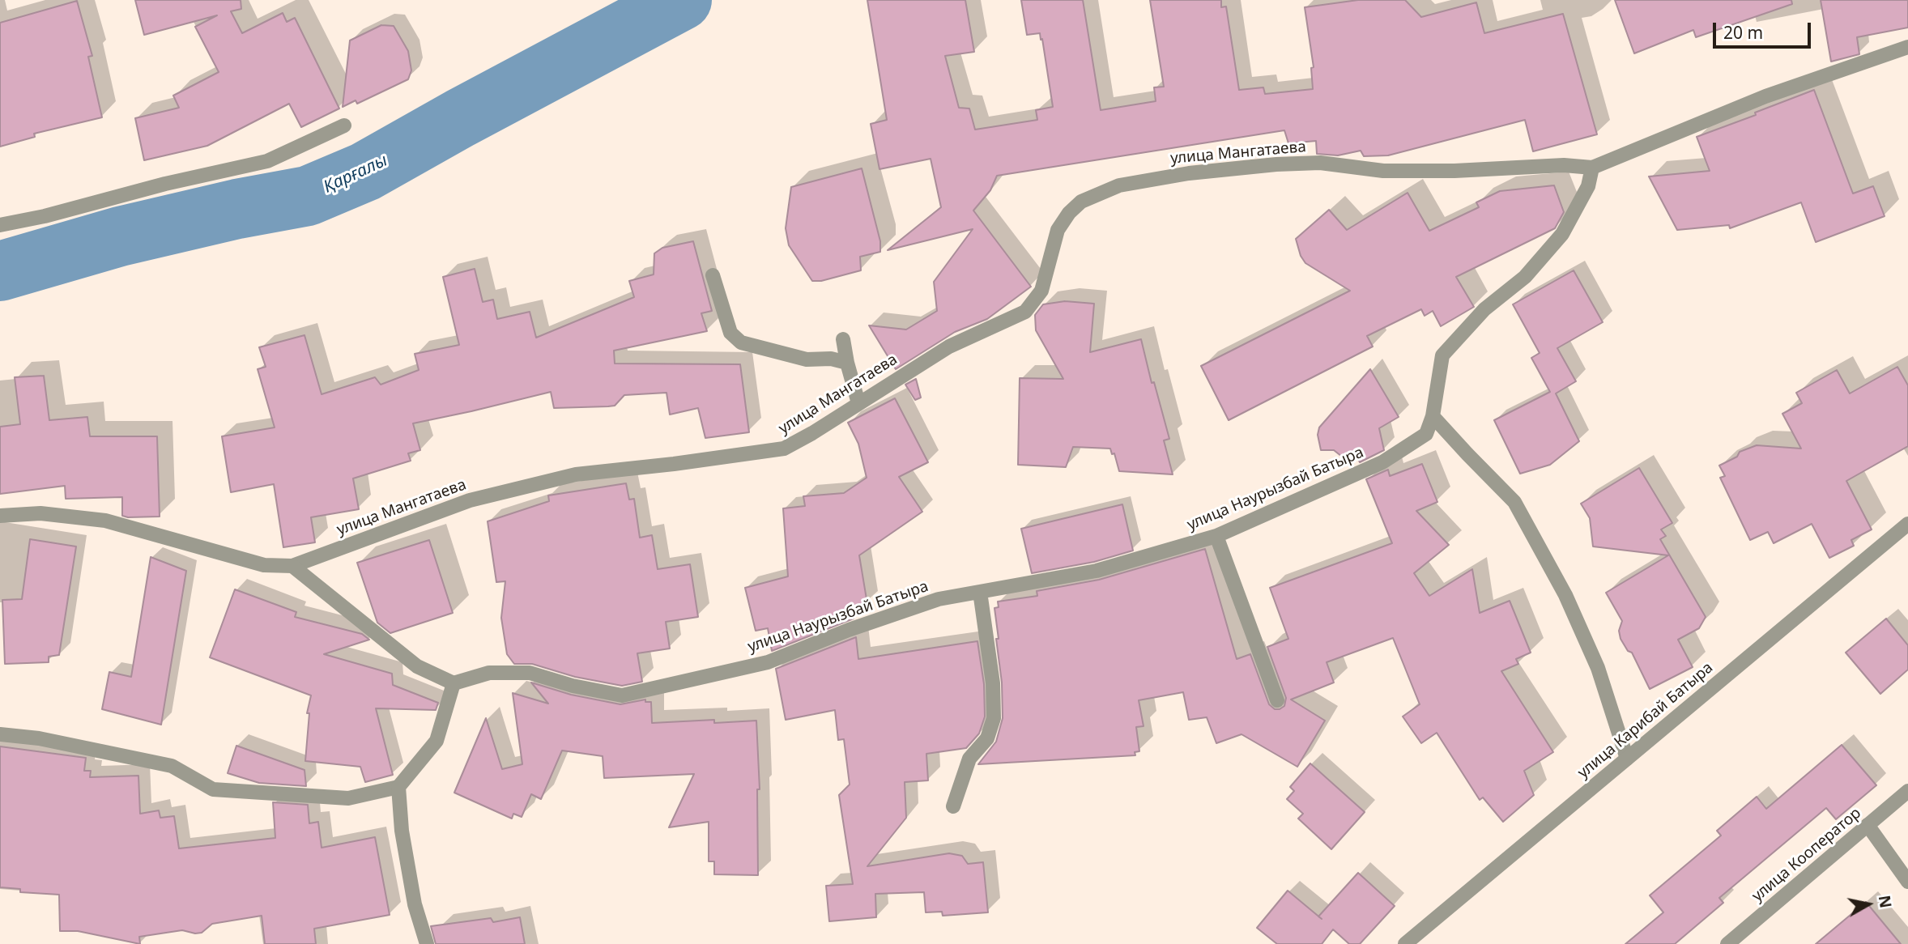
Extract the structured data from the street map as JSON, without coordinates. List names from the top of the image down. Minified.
{"streets":{"street":["улица Мангатаева","улица Наурызбай Батыра","улица Карибай Батыра","улица Кооператор"]},"crossings":[["улица Мангатаева","улица Наурызбай Батыра"]],"water":["Қарғалы"],"scale_bar":"20 m","north":"right"}
